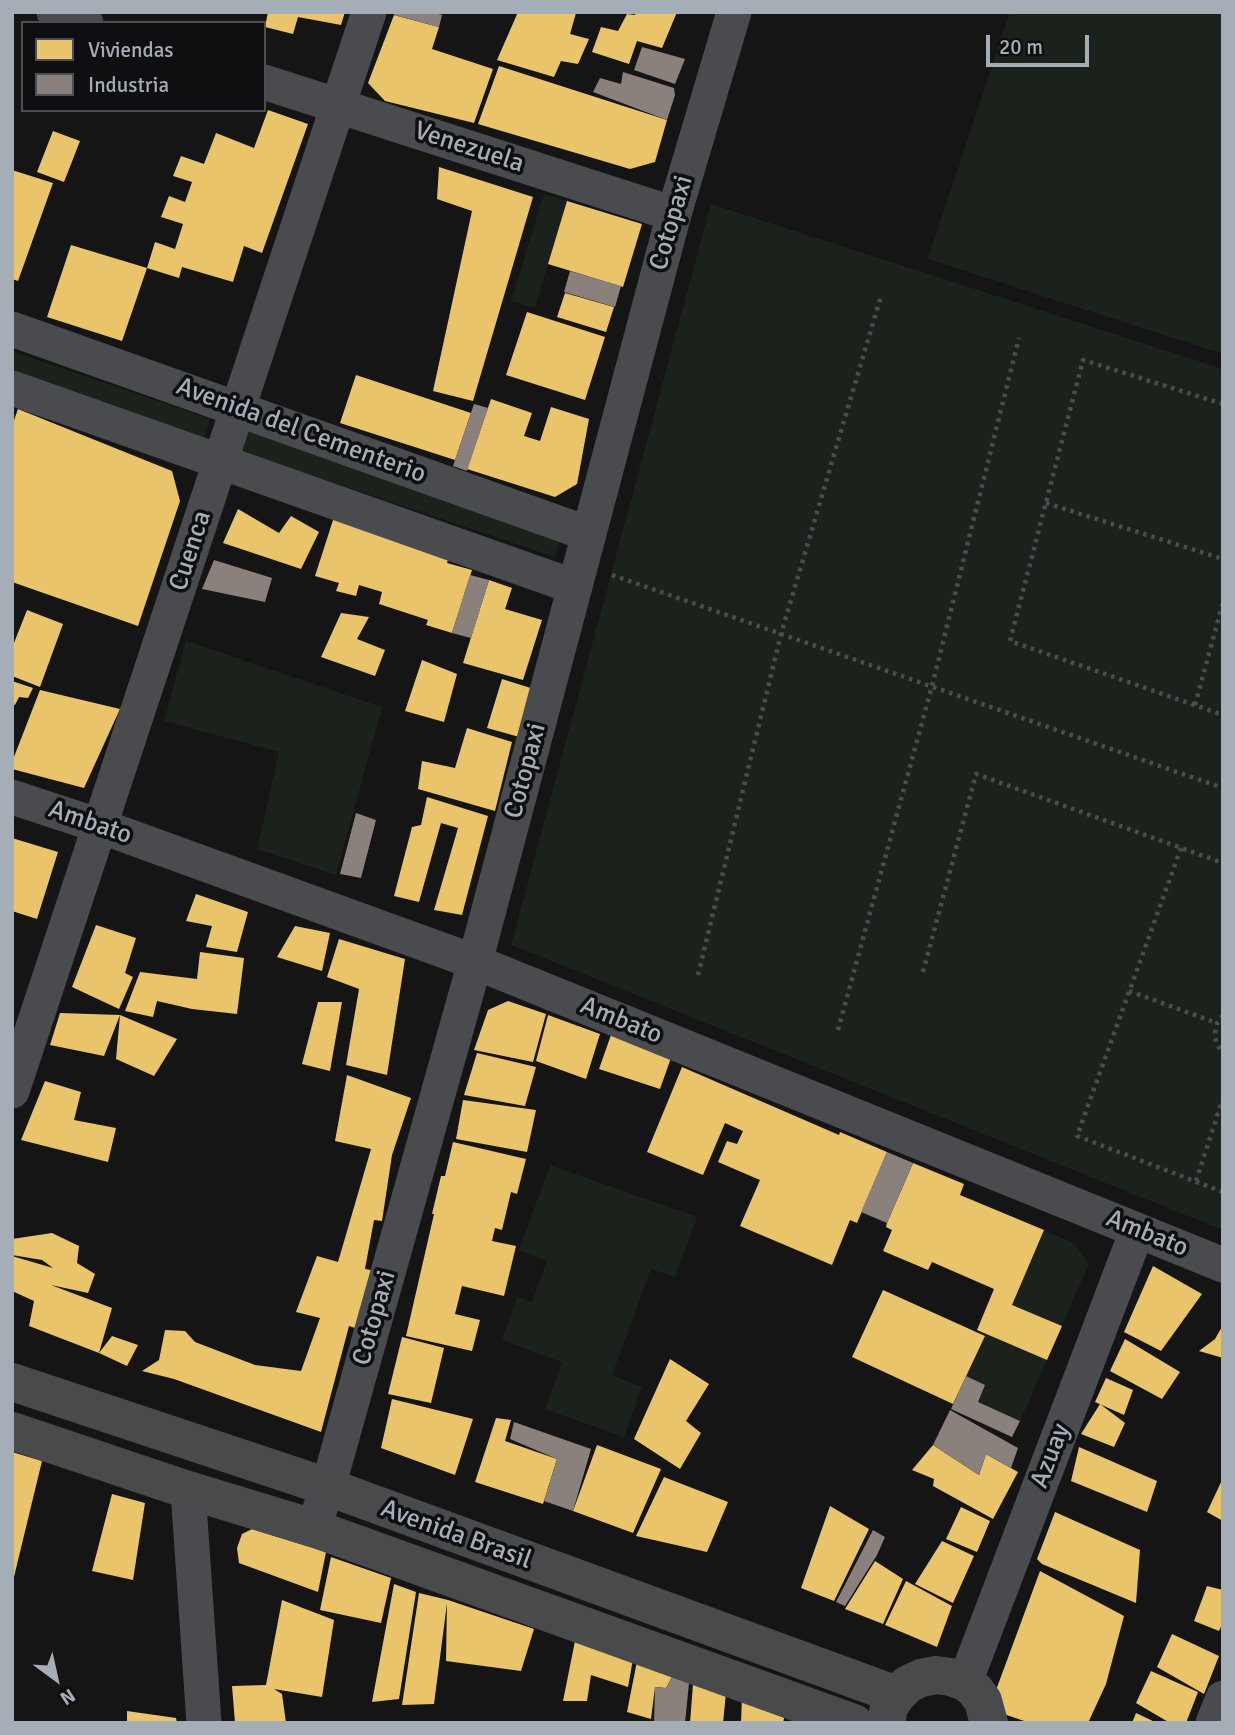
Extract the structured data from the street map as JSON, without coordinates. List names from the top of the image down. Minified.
{"streets":{"street":["Venezuela","Cotopaxi","Avenida del Cementerio","Cuenca","Ambato","Azuay","Avenida Brasil"]},"crossings":[["Venezuela","Cotopaxi"],["Venezuela","Cuenca"],["Cotopaxi","Avenida del Cementerio"],["Cotopaxi","Ambato"],["Cotopaxi","Avenida Brasil"],["Avenida del Cementerio","Cuenca"],["Cuenca","Ambato"],["Ambato","Azuay"]],"legend":["Viviendas","Industria"],"scale_bar":"20 m","north":"bottom right"}
